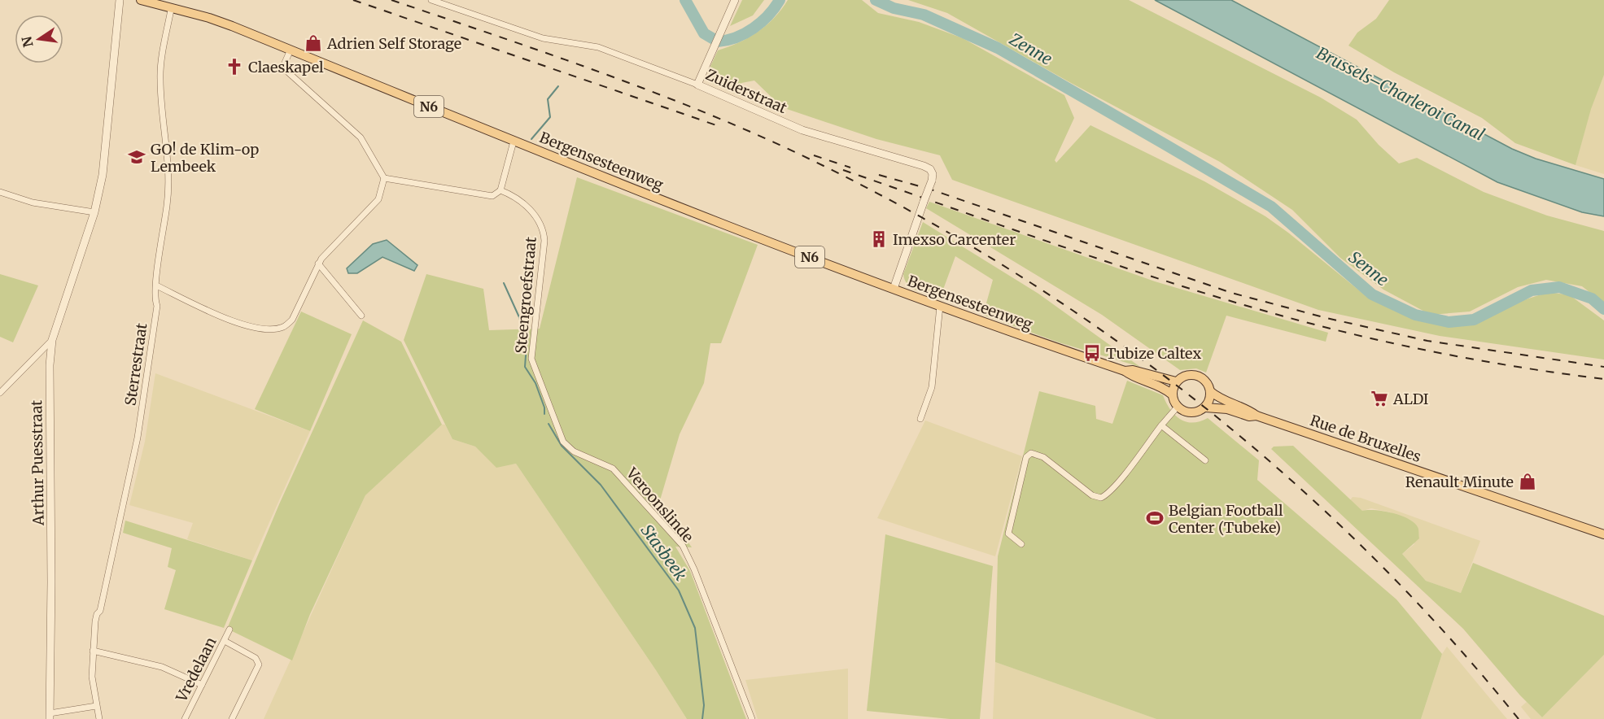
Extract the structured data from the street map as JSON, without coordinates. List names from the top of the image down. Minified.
{"streets":{"main road":["N6","Bergensesteenweg","Rue de Bruxelles"],"street":["Zuiderstraat","Steengroefstraat","Sterrestraat","Arthur Puesstraat","Veroonslinde","Vredelaan"]},"crossings":[["Zuiderstraat","Bergensesteenweg"],["Bergensesteenweg","Sterrestraat"],["Bergensesteenweg","Rue de Bruxelles"],["Steengroefstraat","Veroonslinde"]],"water":["Zenne","Brussels–Charleroi Canal","Senne","Stasbeek"],"places":{"shop":["Adrien Self Storage","Renault Minute"],"church":["Claeskapel"],"school or university":["GO! de Klim-op Lembeek"],"building":["Imexso Carcenter"],"bus stop":["Tubize Caltex"],"supermarket":["ALDI"],"sports":["Belgian Football Center (Tubeke)"]},"north":"left"}
